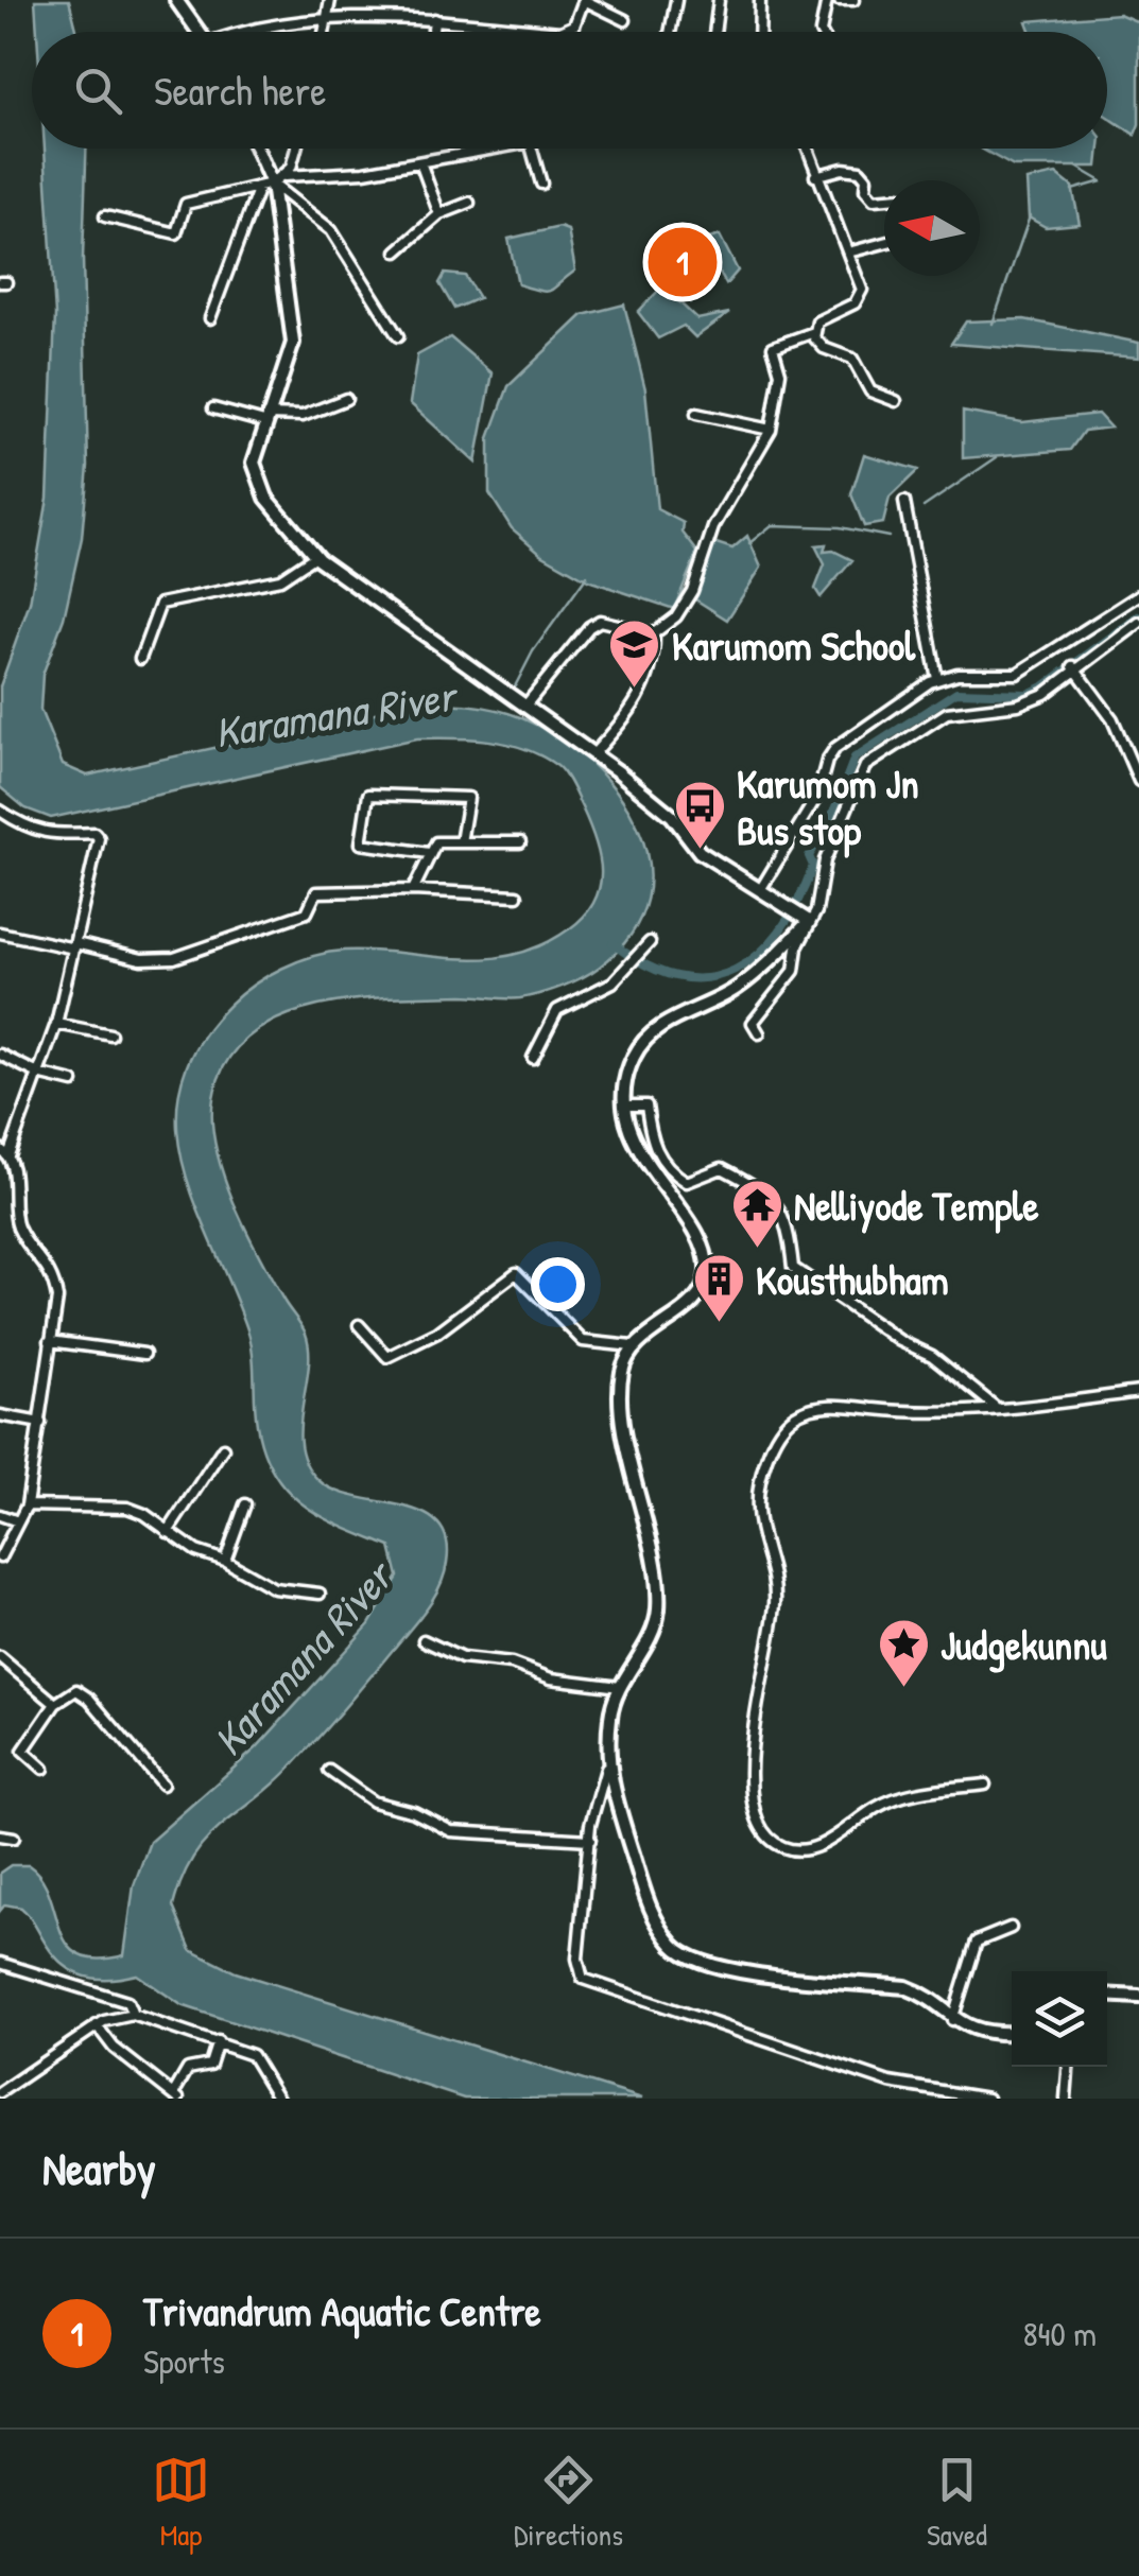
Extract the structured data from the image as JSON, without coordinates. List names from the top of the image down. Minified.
{"water":["Karamana River"],"places":{"school or university":["Karumom School"],"bus stop":["Karumom Jn Bus stop"],"temple":["Nelliyode Temple"],"building":["Kousthubham"],"place":["Judgekunnu"]},"north":"left","page":{"search":"Search here","pins":"1","heading":"Nearby","list":[{"mark":"1","name":"Trivandrum Aquatic Centre","note":"Sports","value":"840 m"}],"nav":["Map","Directions","Saved"]}}
